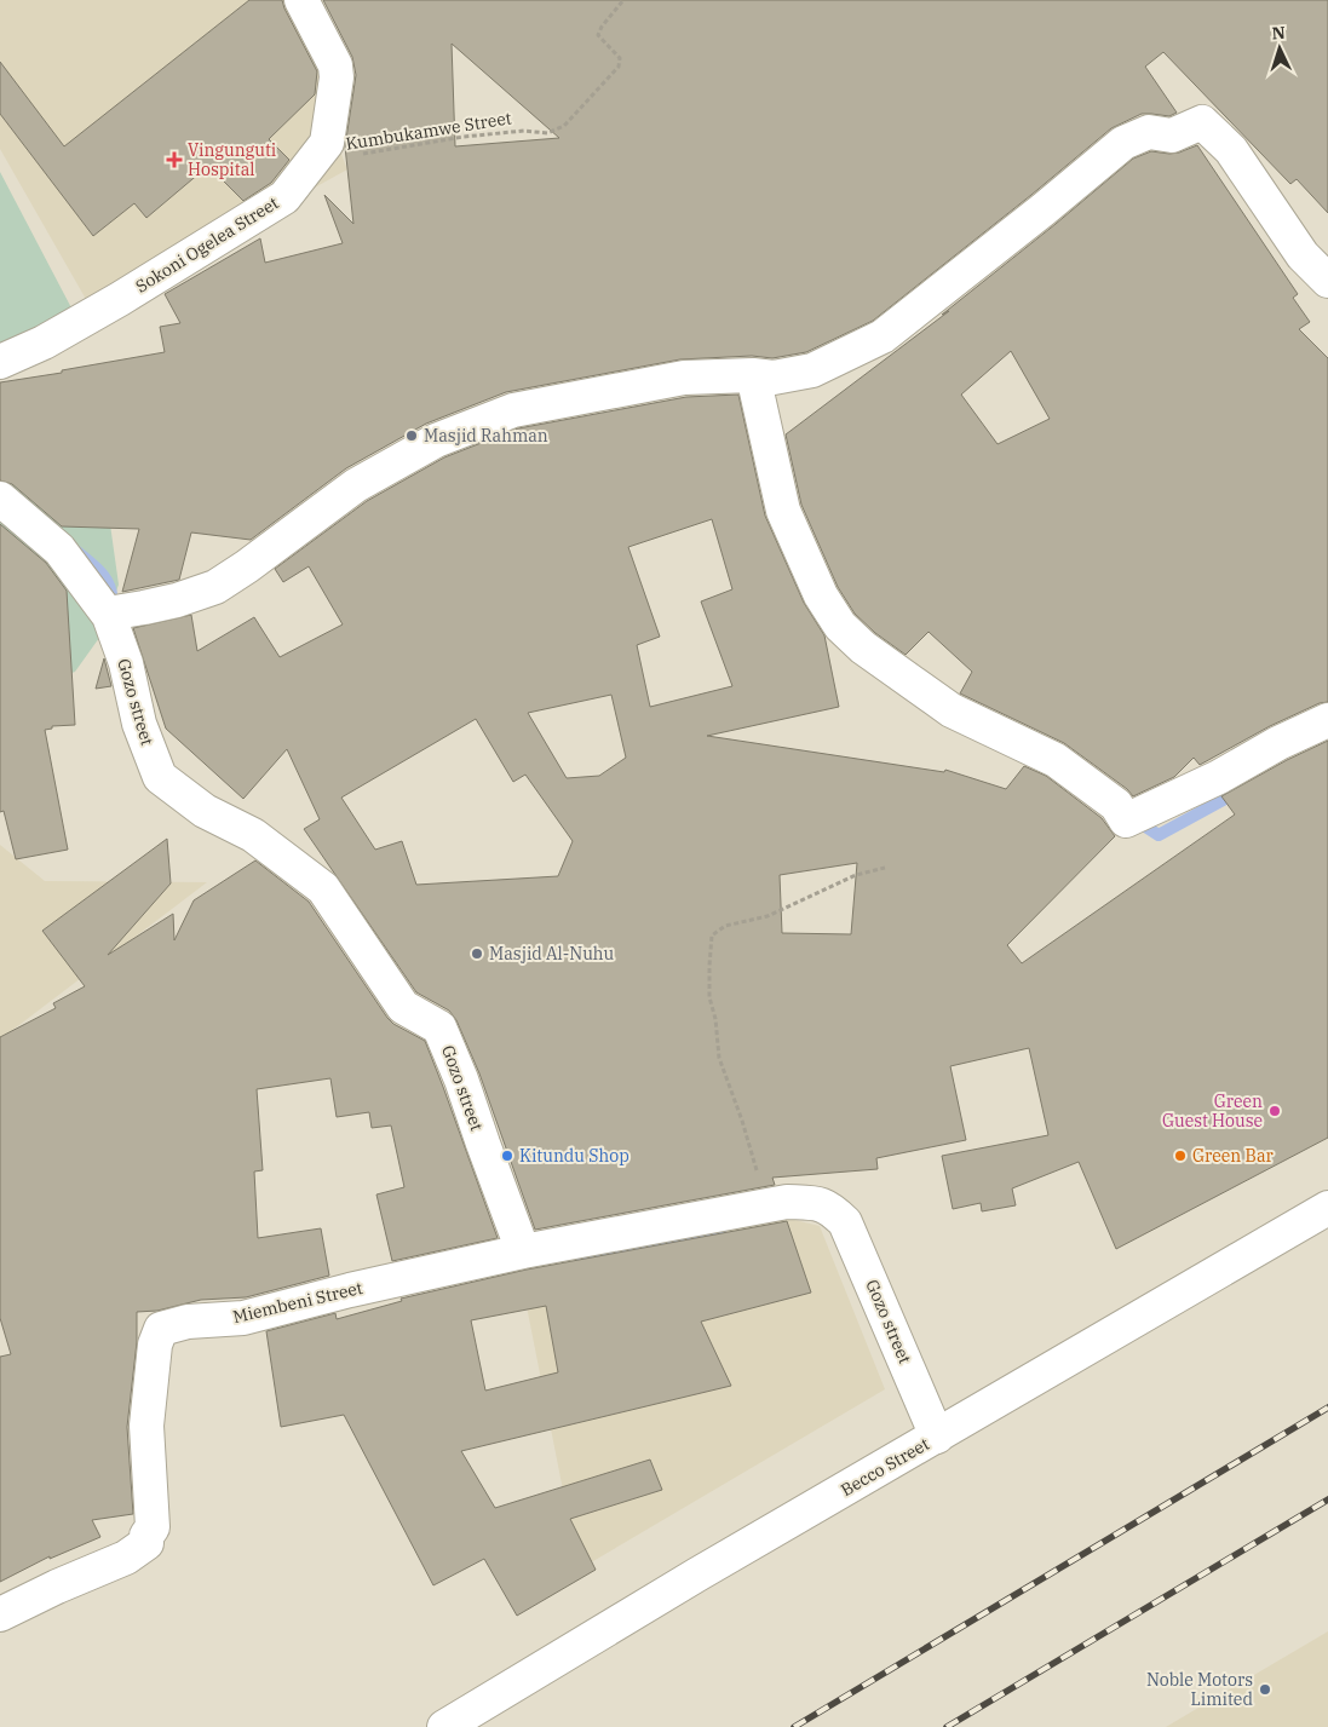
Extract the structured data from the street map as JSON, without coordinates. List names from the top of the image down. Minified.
{"streets":{"street":["Sokoni Ogelea Street","Gozo street","Miembeni Street","Becco Street"],"path":["Kumbukamwe Street"]},"crossings":[["Kumbukamwe Street","Sokoni Ogelea Street"],["Gozo street","Miembeni Street"],["Gozo street","Becco Street"]],"places":{"health":["Vingunguti Hospital"],"other":["Masjid Rahman","Masjid Al-Nuhu","Green Guest House","Kitundu Shop","Green Bar","Noble Motors Limited"]},"north":"top"}
